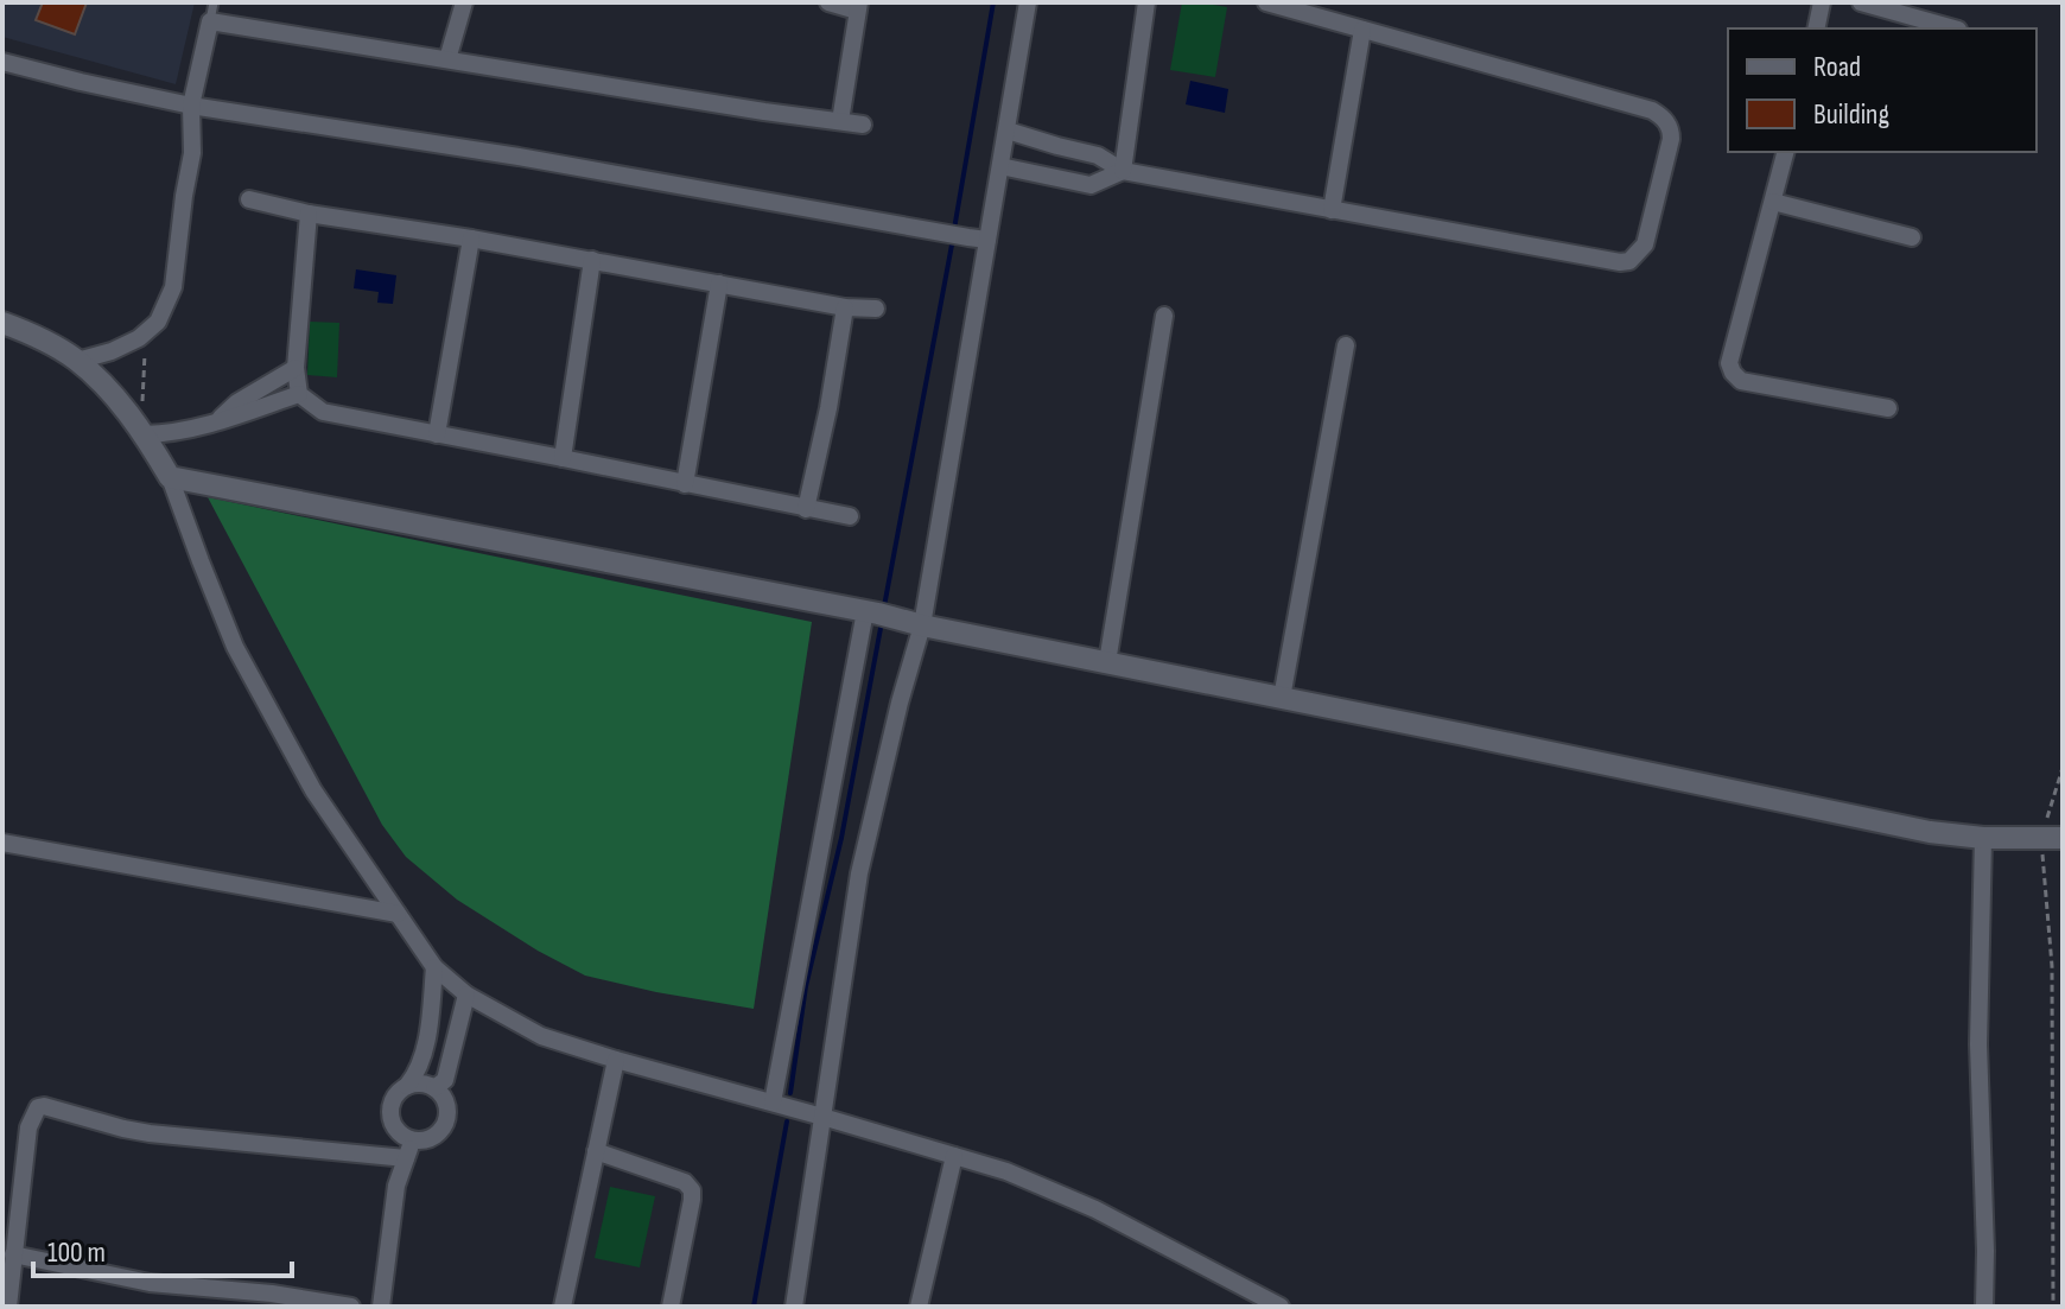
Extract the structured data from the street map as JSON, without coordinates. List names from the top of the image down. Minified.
{"legend":["Road","Building"],"scale_bar":"100 m"}
